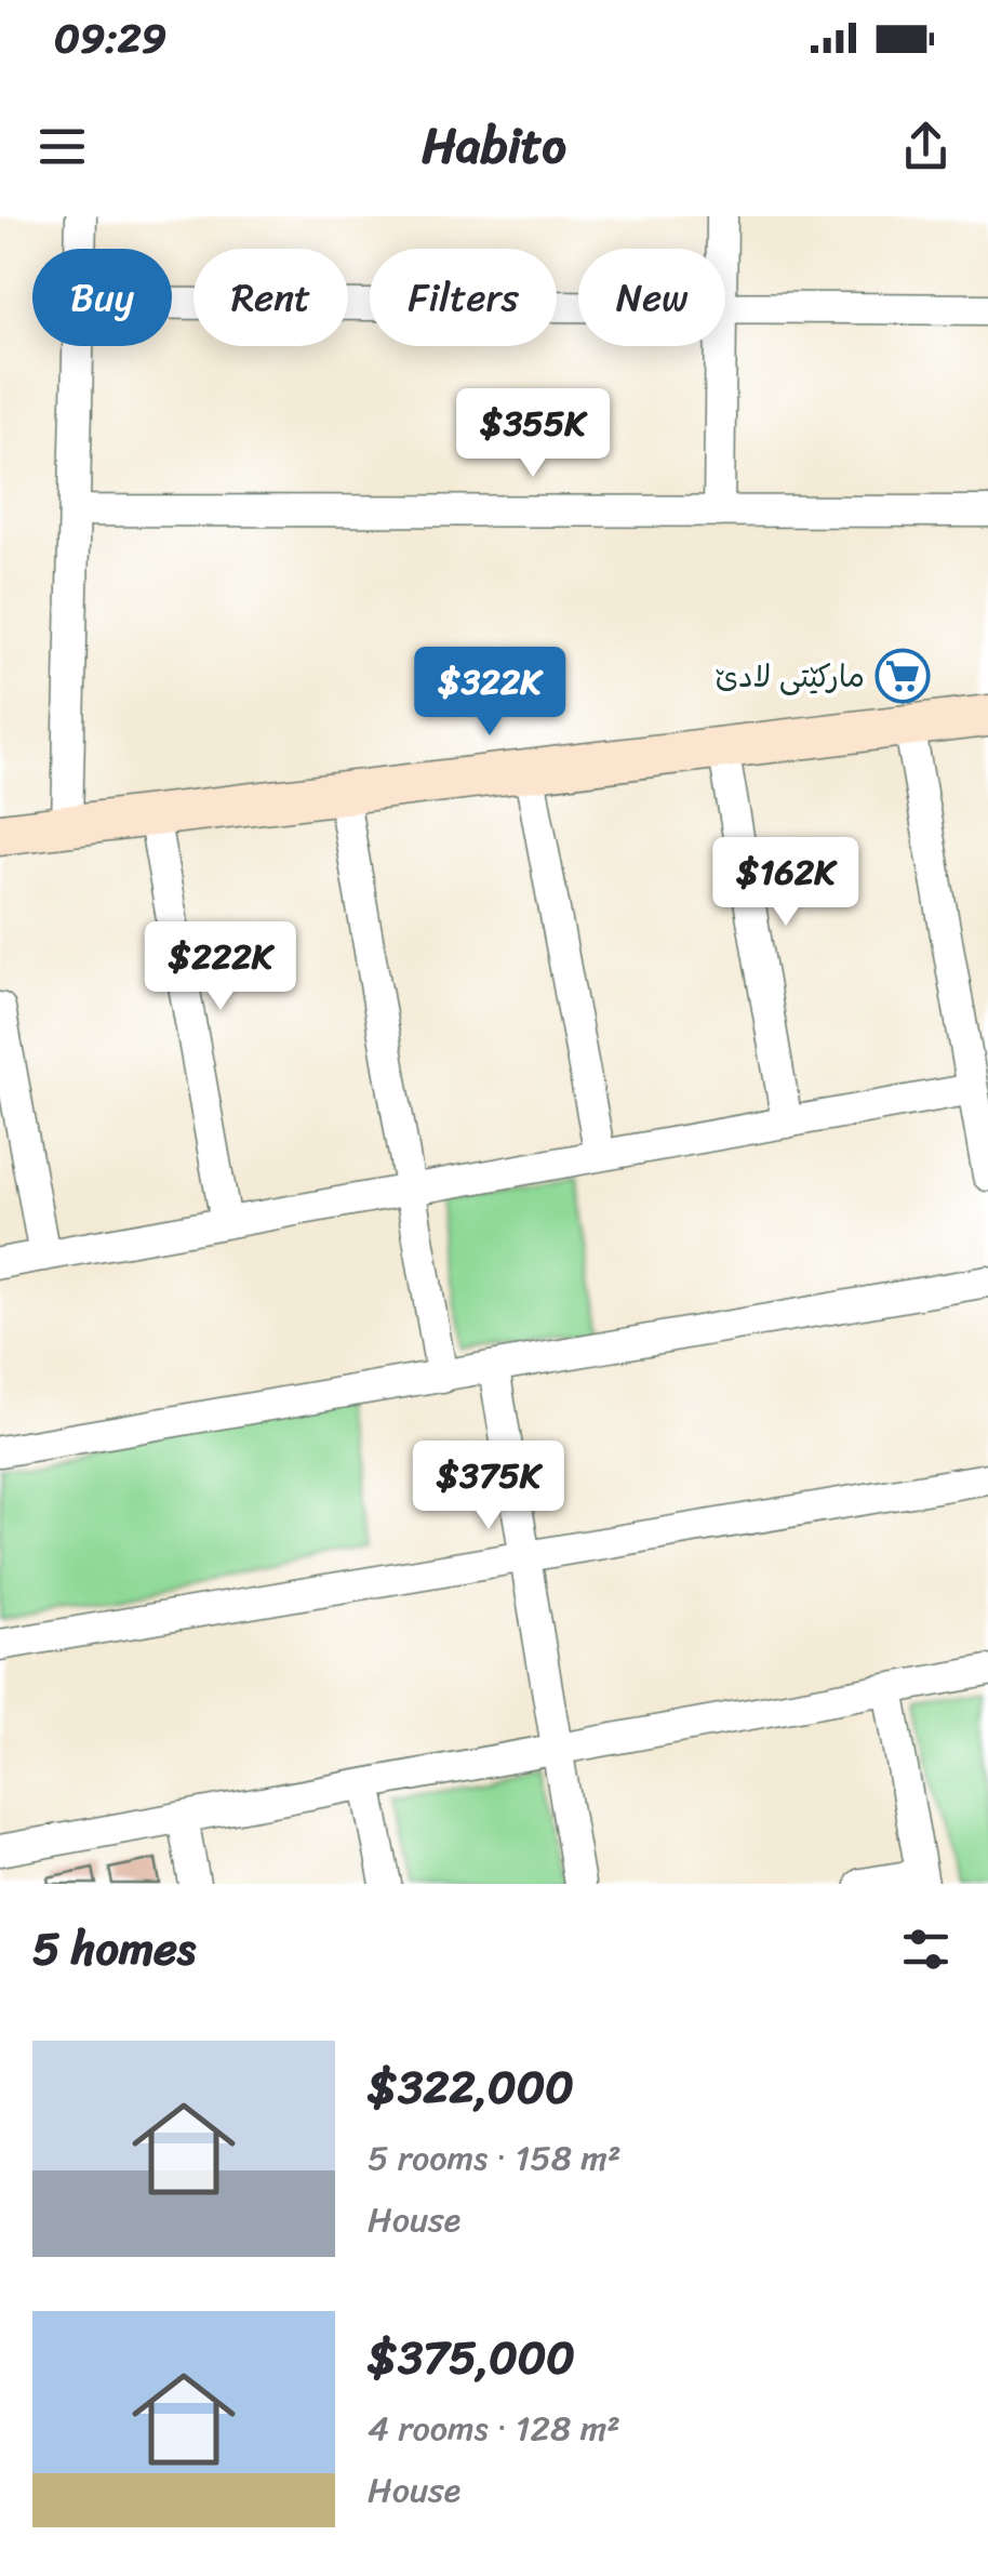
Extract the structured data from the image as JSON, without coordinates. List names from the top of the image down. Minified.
{"places":{"supermarket":["ماركێتی لادێ"]},"page":{"status":"09:29","header":"Habito","chip":["Buy","Rent","Filters","New"],"price":["$355K","$322K","$162K","$222K","$375K"],"heading":"5 homes","list":[{"name":"$322,000","note":"5 rooms · 158 m² · House"},{"name":"$375,000","note":"4 rooms · 128 m² · House"}]}}
